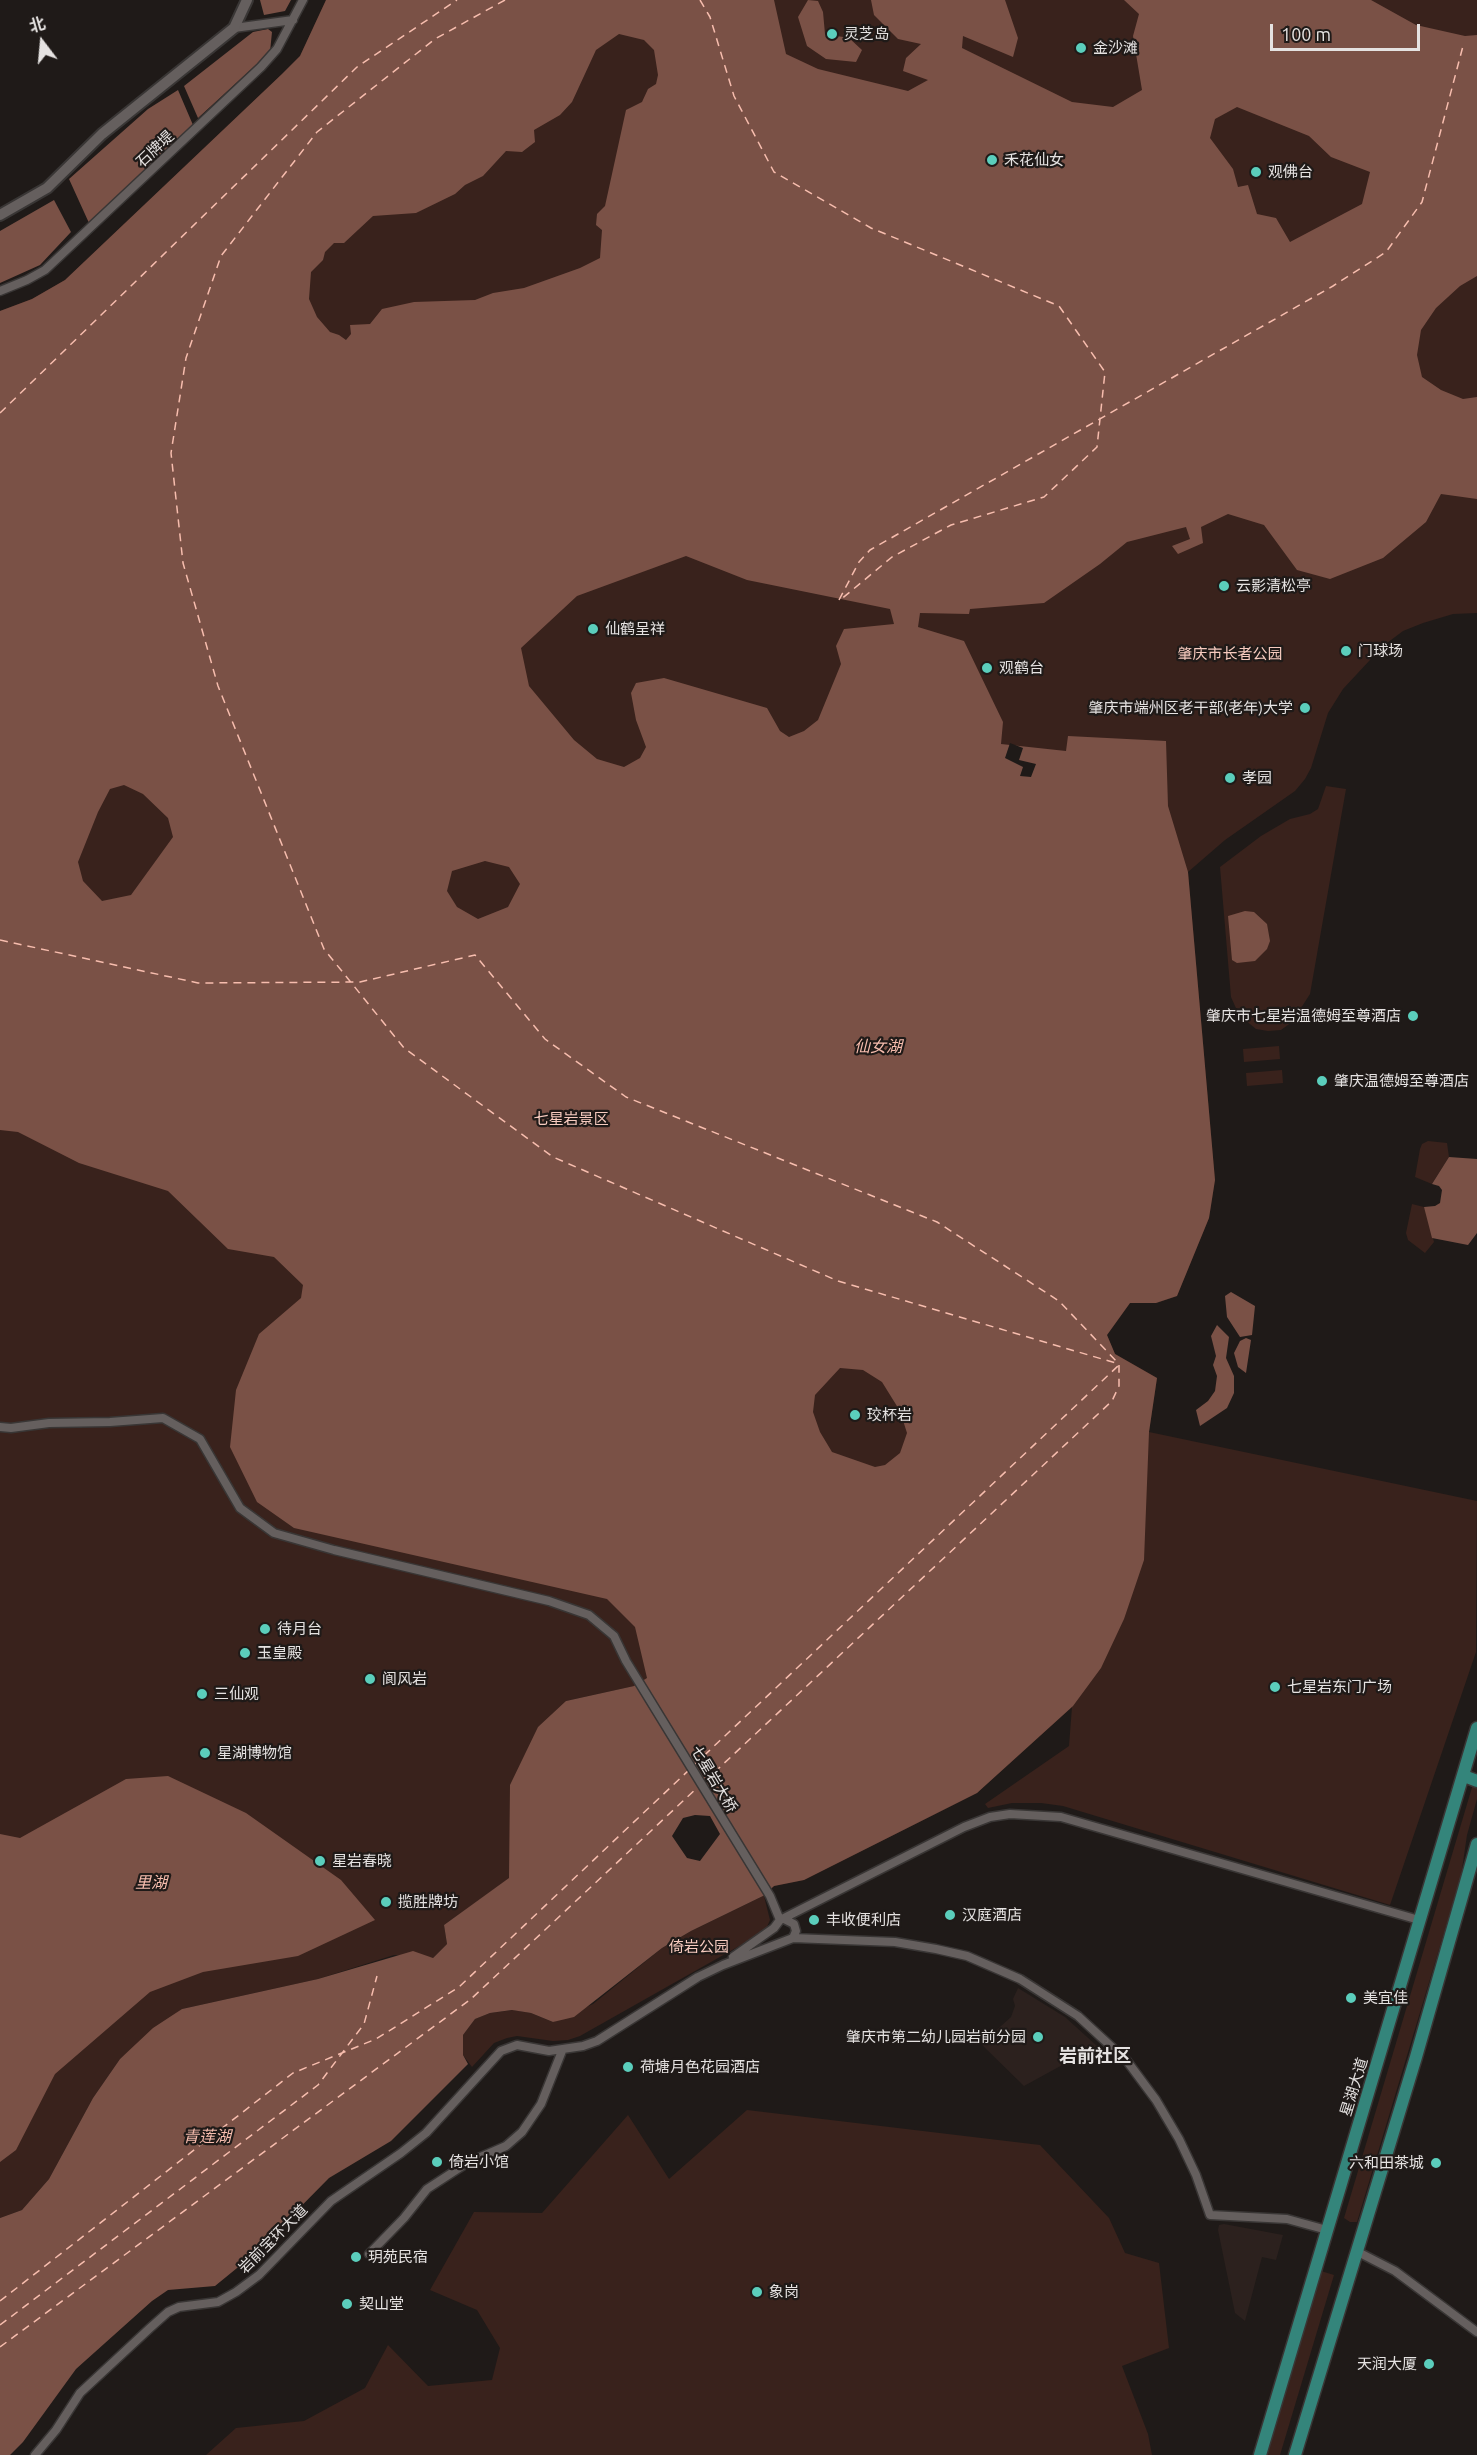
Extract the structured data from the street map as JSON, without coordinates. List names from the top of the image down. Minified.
{"streets":{"main road":["星湖大道"],"street":["石牌堤","七星岩大桥","岩前宝环大道"]},"districts":["岩前社区"],"water":["仙女湖","里湖","青莲湖"],"parks":["肇庆市长者公园","七星岩景区","倚岩公园"],"places":["灵芝岛","金沙滩","禾花仙女","观佛台","云影清松亭","仙鹤呈祥","门球场","观鹤台","肇庆市端州区老干部(老年)大学","孝园","肇庆市七星岩温德姆至尊酒店","肇庆温德姆至尊酒店","珓杯岩","待月台","玉皇殿","阆风岩","七星岩东门广场","三仙观","星湖博物馆","星岩春晓","揽胜牌坊","汉庭酒店","丰收便利店","美宜佳","肇庆市第二幼儿园岩前分园","荷塘月色花园酒店","倚岩小馆","六和田茶城","玥苑民宿","象岗","契山堂","天润大厦"],"scale_bar":"100 m","north":"top"}
